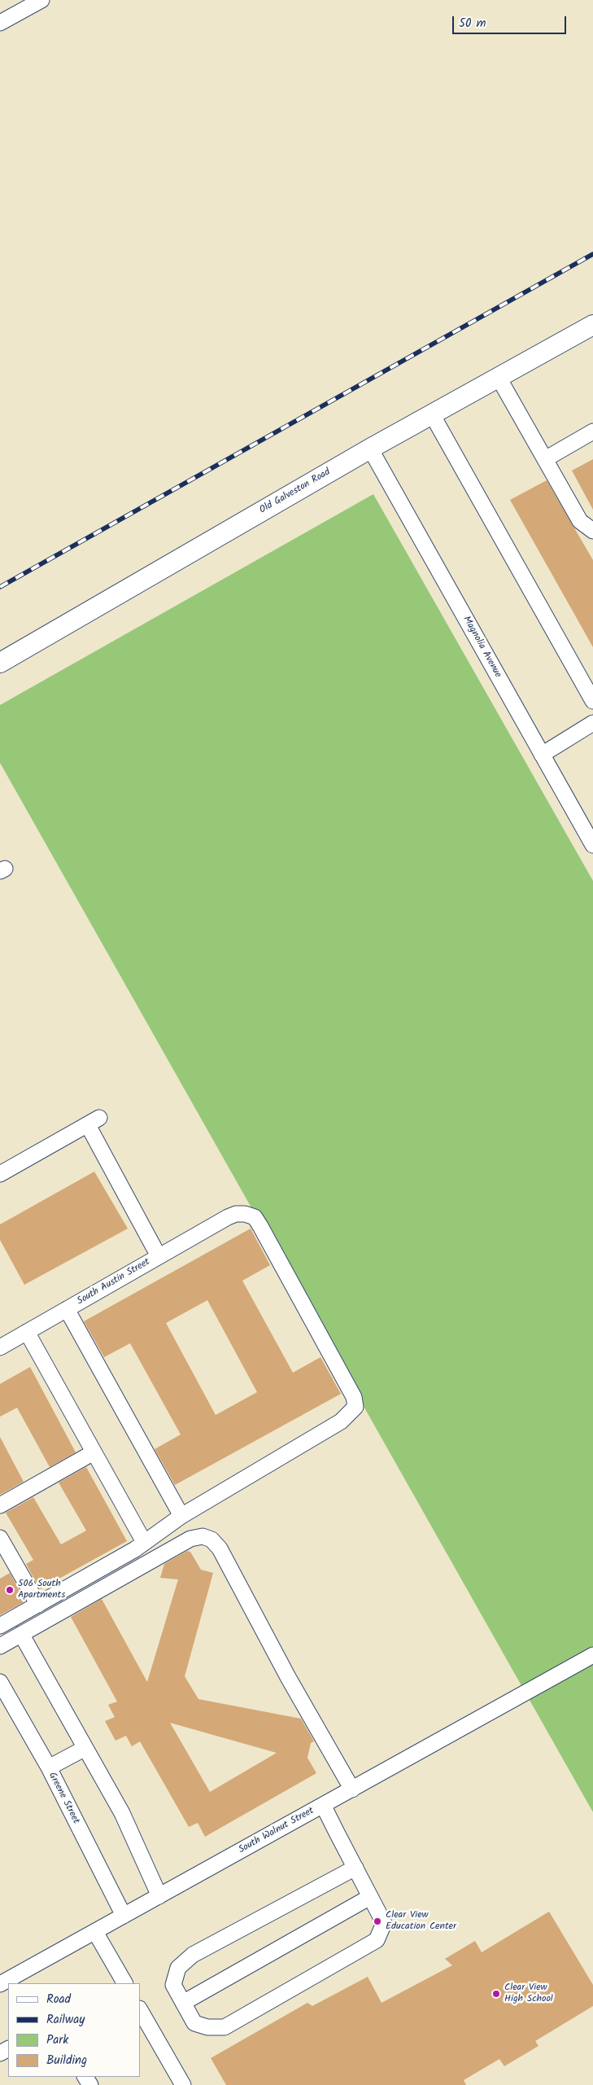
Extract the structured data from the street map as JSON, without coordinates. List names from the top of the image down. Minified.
{"streets":{"main road":["Old Galveston Road"],"street":["Magnolia Avenue","South Austin Street","Greene Street","South Walnut Street"]},"crossings":[["Old Galveston Road","Magnolia Avenue"],["Greene Street","South Walnut Street"]],"places":["506 South Apartments","Clear View Education Center","Clear View High School"],"legend":["Road","Railway","Park","Building"],"scale_bar":"50 m"}
